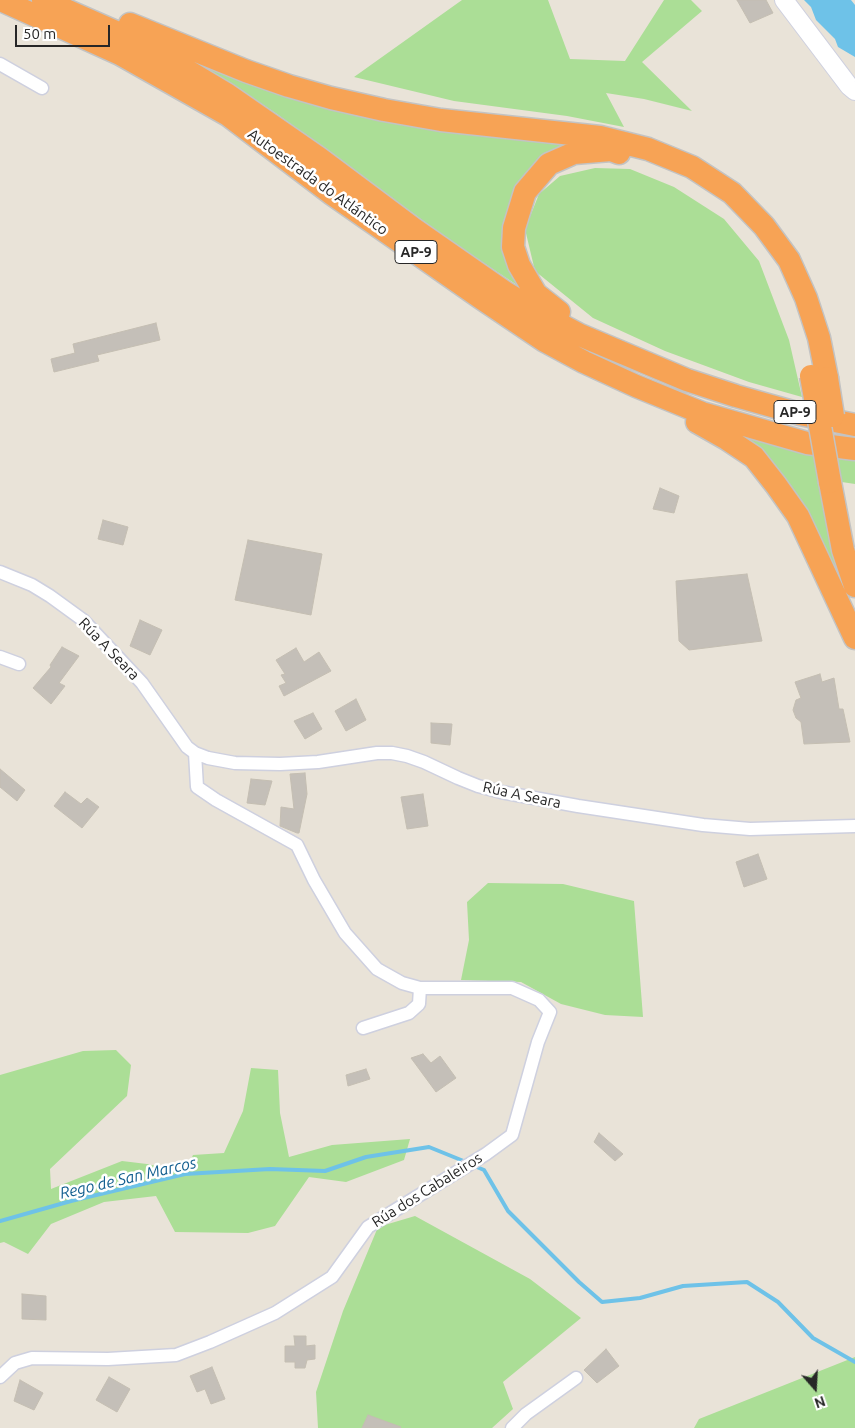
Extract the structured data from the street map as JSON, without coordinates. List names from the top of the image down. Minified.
{"streets":{"highway":["Autoestrada do Atlántico","AP-9"],"street":["Rúa A Seara","Rúa dos Cabaleiros"]},"water":["Rego de San Marcos"],"scale_bar":"50 m","north":"bottom"}
